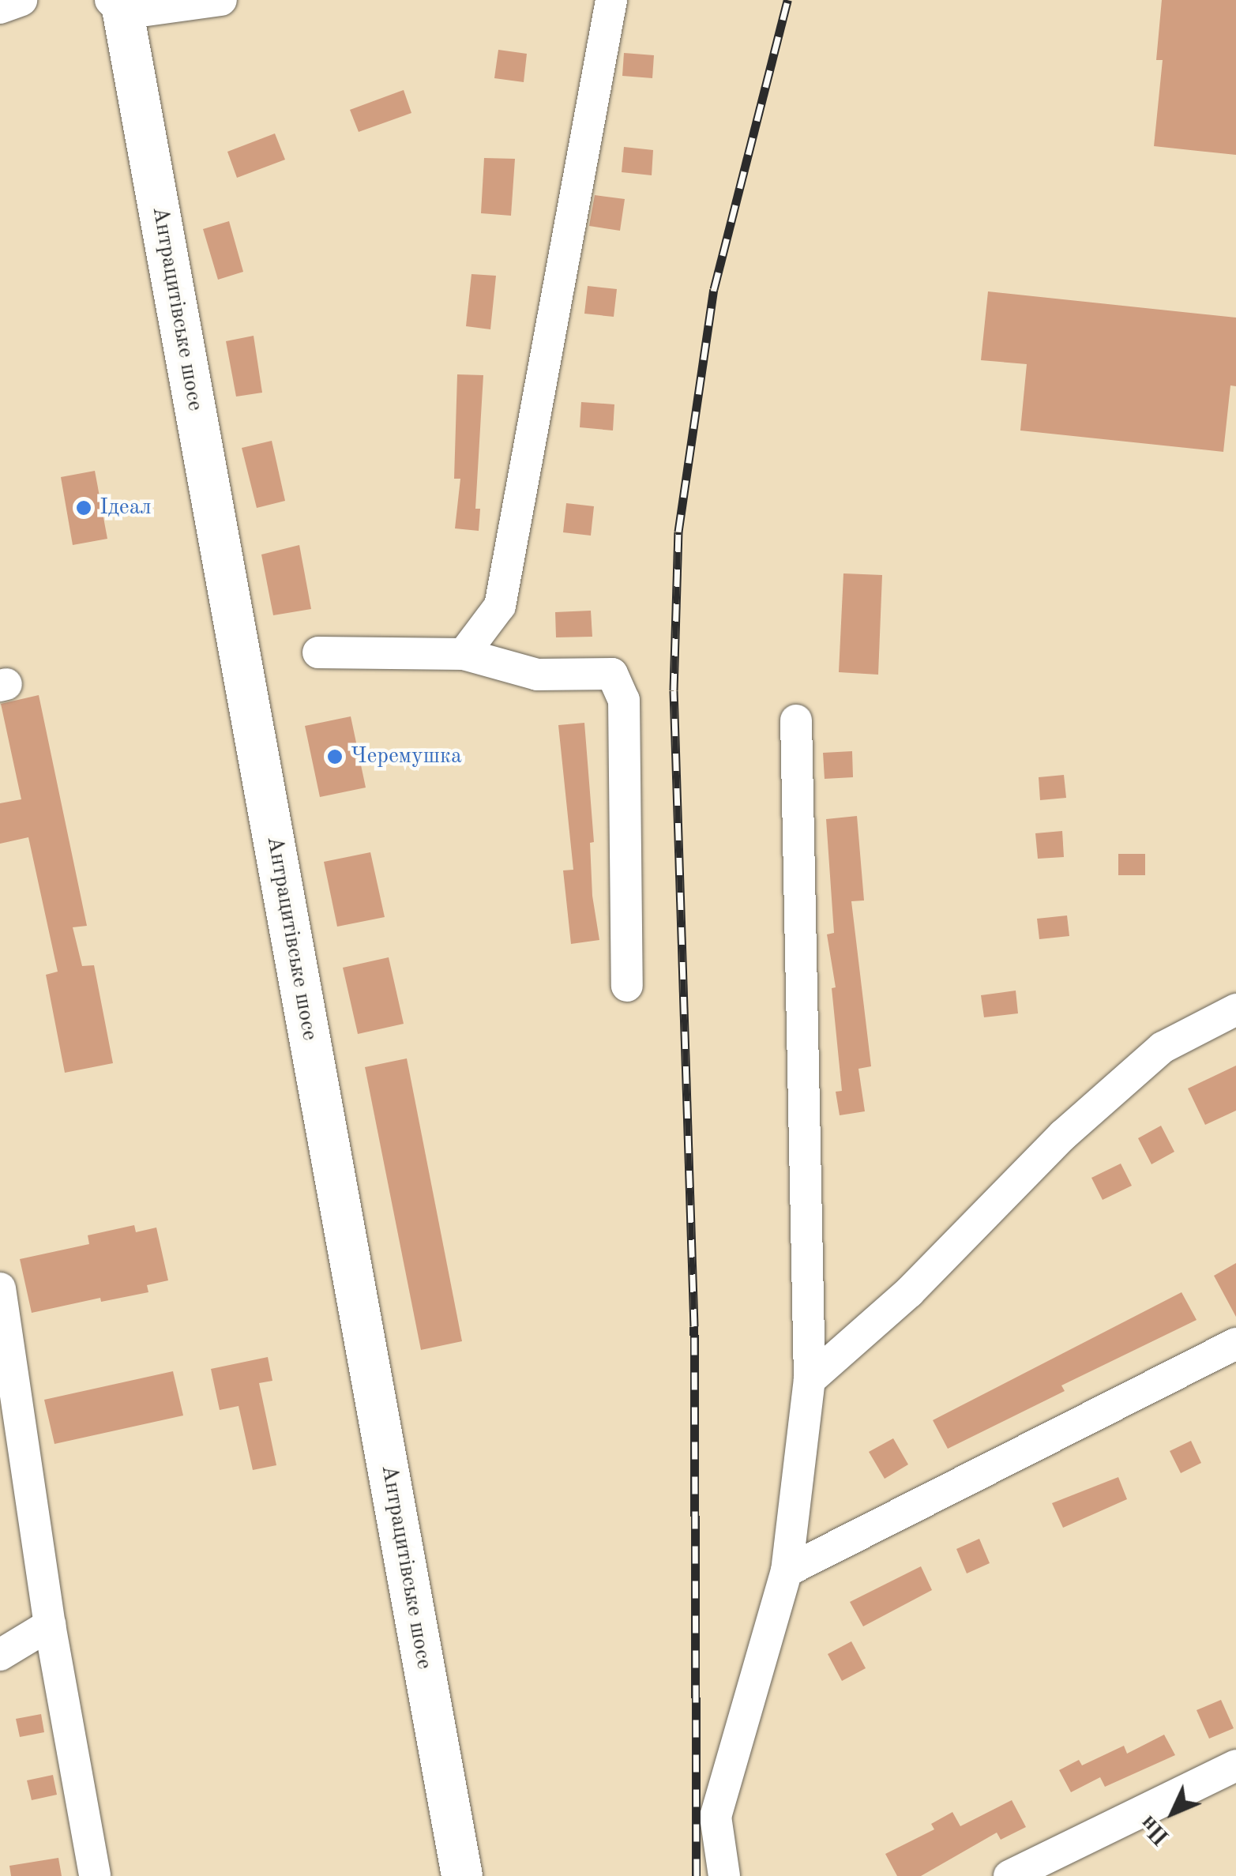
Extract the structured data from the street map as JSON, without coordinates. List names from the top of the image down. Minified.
{"streets":{"main road":["Антрацитівське шосе"]},"places":["Ідеал","Черемушка"],"north":"bottom left"}
